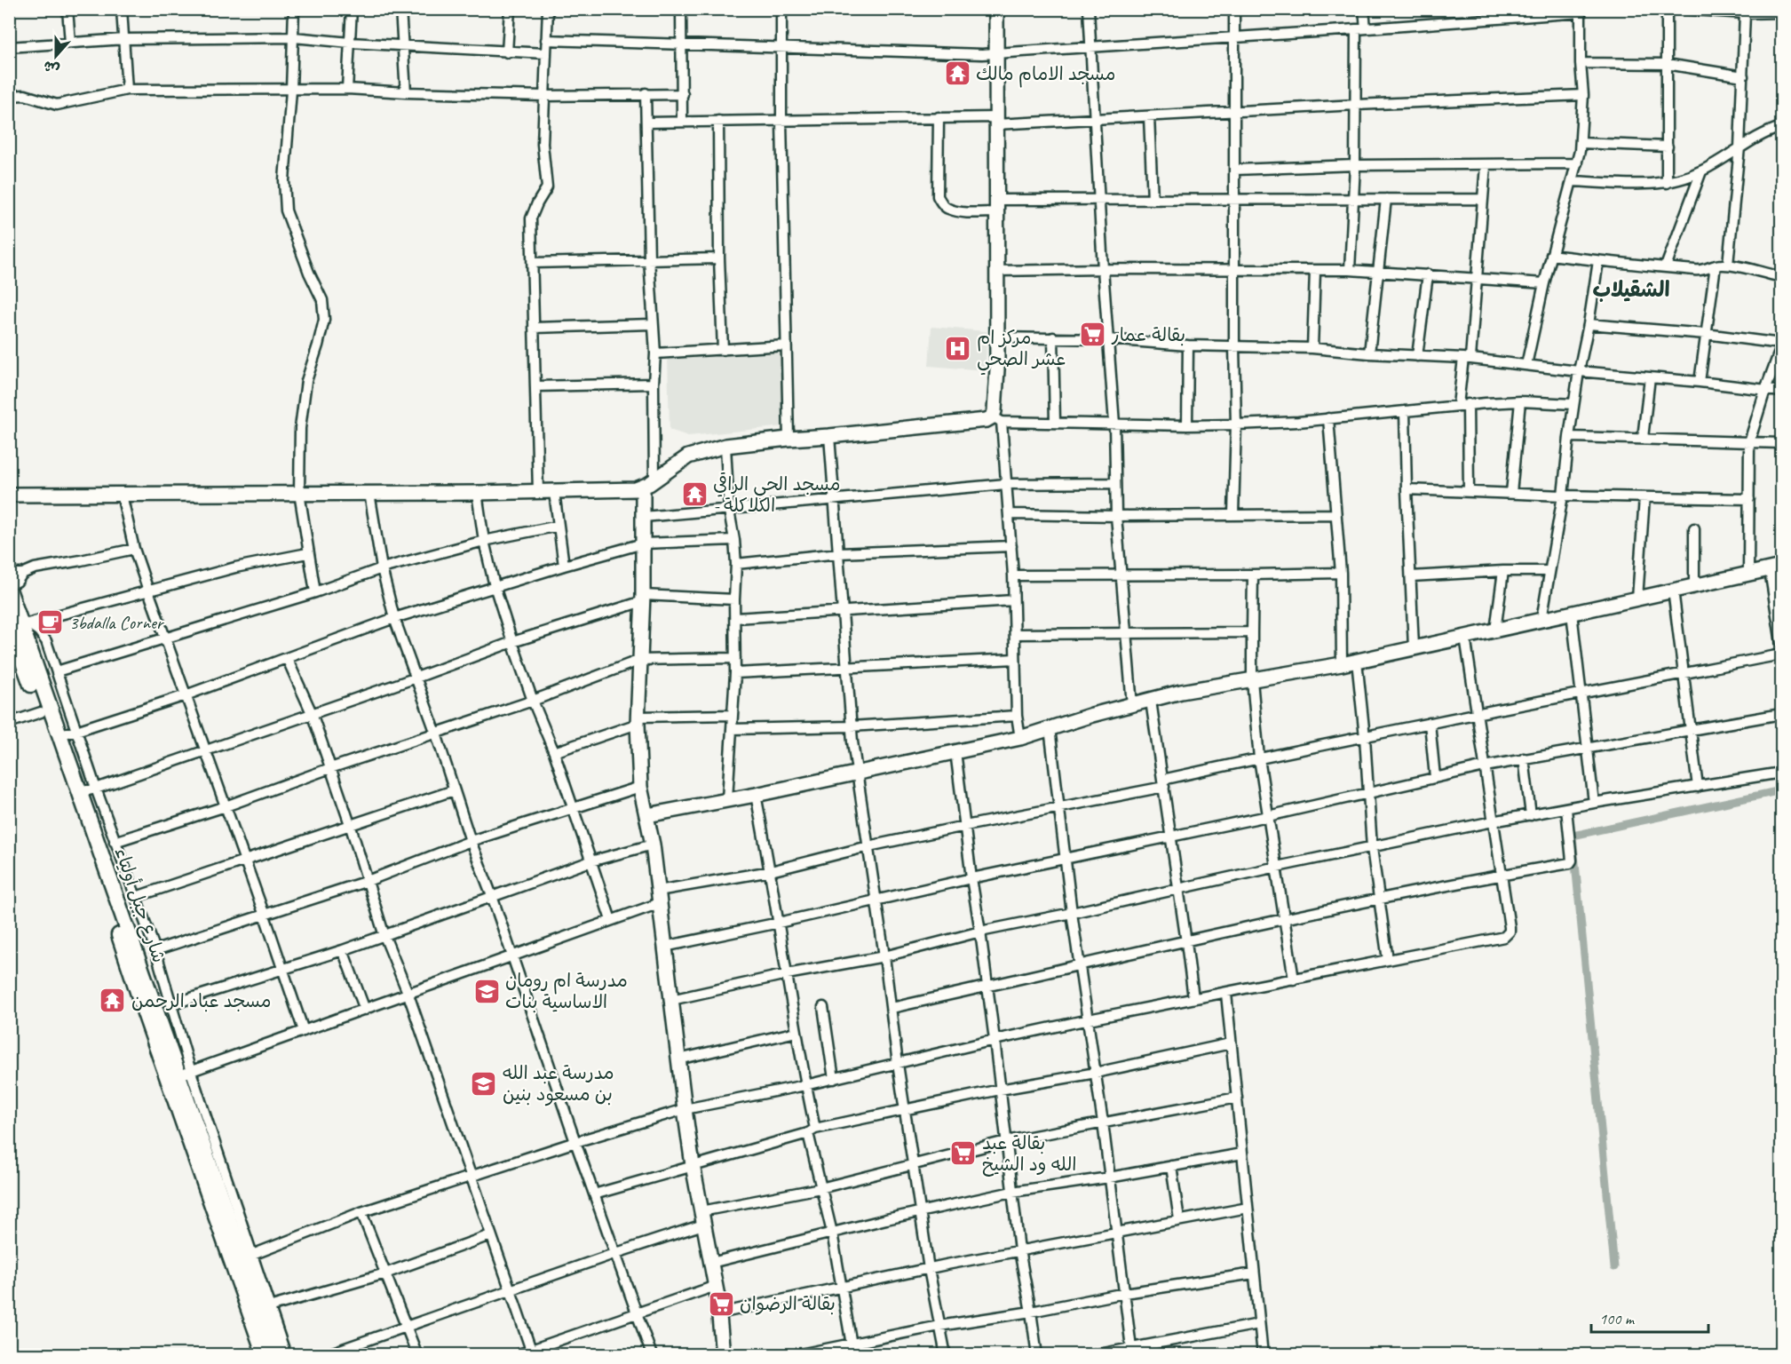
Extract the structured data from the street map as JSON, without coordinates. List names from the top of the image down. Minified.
{"streets":{"main road":["شارع جبل أولياء"]},"districts":["الشقيلاب"],"places":{"temple":["مسجد الامام مالك","مسجد الحي الراقي - الكلاكلة","مسجد عباد الرحمن"],"supermarket":["بقالة عمار","بقالة عبد الله ود الشيخ","بقالة الرضوان"],"hospital":["مركز ام عشر الصحي"],"cafe":["3bdalla Corner"],"school or university":["مدرسة ام رومان الاساسية بنات","مدرسة عبد الله بن مسعود بنين"]},"scale_bar":"100 m","north":"bottom"}
